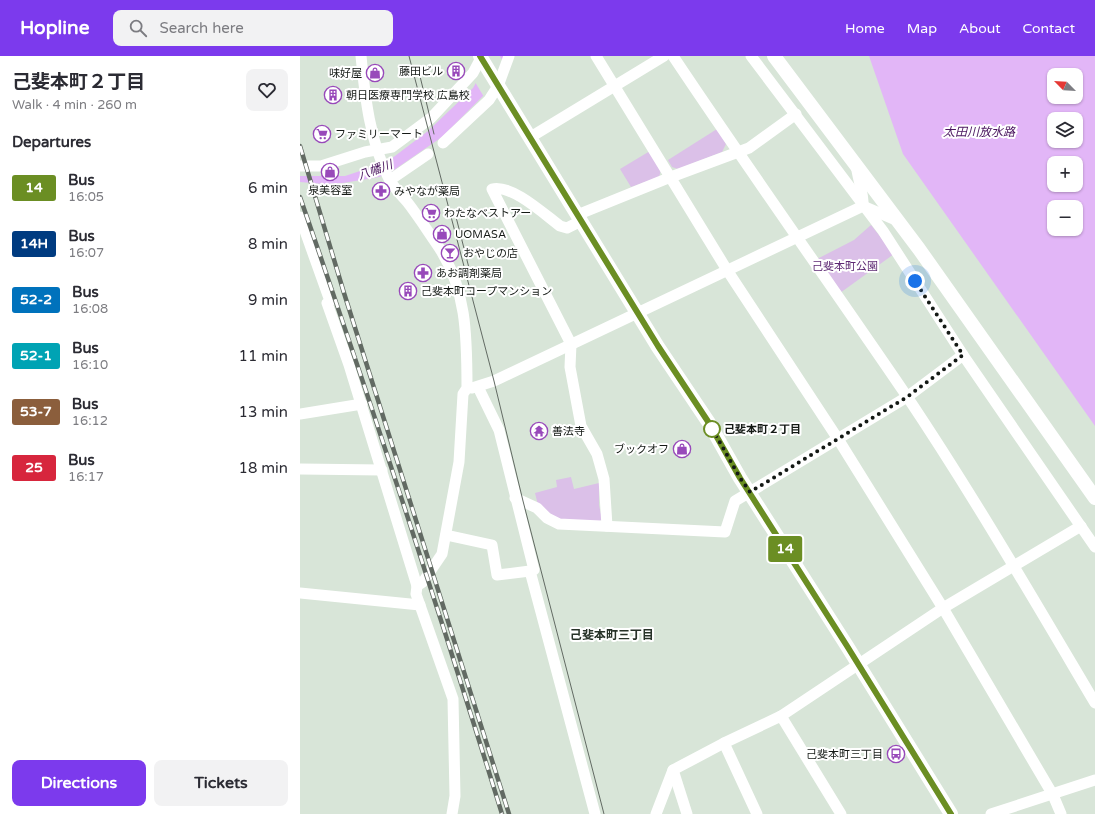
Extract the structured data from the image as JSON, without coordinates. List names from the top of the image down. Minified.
{"districts":["己斐本町三丁目"],"water":["太田川放水路","八幡川"],"parks":["己斐本町公園"],"places":{"building":["藤田ビル","朝日医療専門学校 広島校","己斐本町コープマンション"],"shop":["味好屋","泉美容室","UOMASA","ブックオフ"],"supermarket":["ファミリーマート","わたなべストアー"],"pharmacy":["みやなが薬局","あお調剤薬局"],"bar":["おやじの店"],"other":["己斐本町２丁目"],"temple":["善法寺"],"bus stop":["己斐本町三丁目"]},"lines":["bus line 14"],"north":"top left","page":{"header":"Hopline","search":"Search here","nav":["Home","Map","About","Contact"],"heading":[["己斐本町２丁目","Walk · 4 min · 260 m"],"Departures"],"on_map":"14","map_buttons":["+","−"],"list":[{"mark":"14","name":"Bus","note":"16:05","value":"6 min"},{"mark":"14H","name":"Bus","note":"16:07","value":"8 min"},{"mark":"52-2","name":"Bus","note":"16:08","value":"9 min"},{"mark":"52-1","name":"Bus","note":"16:10","value":"11 min"},{"mark":"53-7","name":"Bus","note":"16:12","value":"13 min"},{"mark":"25","name":"Bus","note":"16:17","value":"18 min"}],"buttons":["Directions","Tickets"]}}
